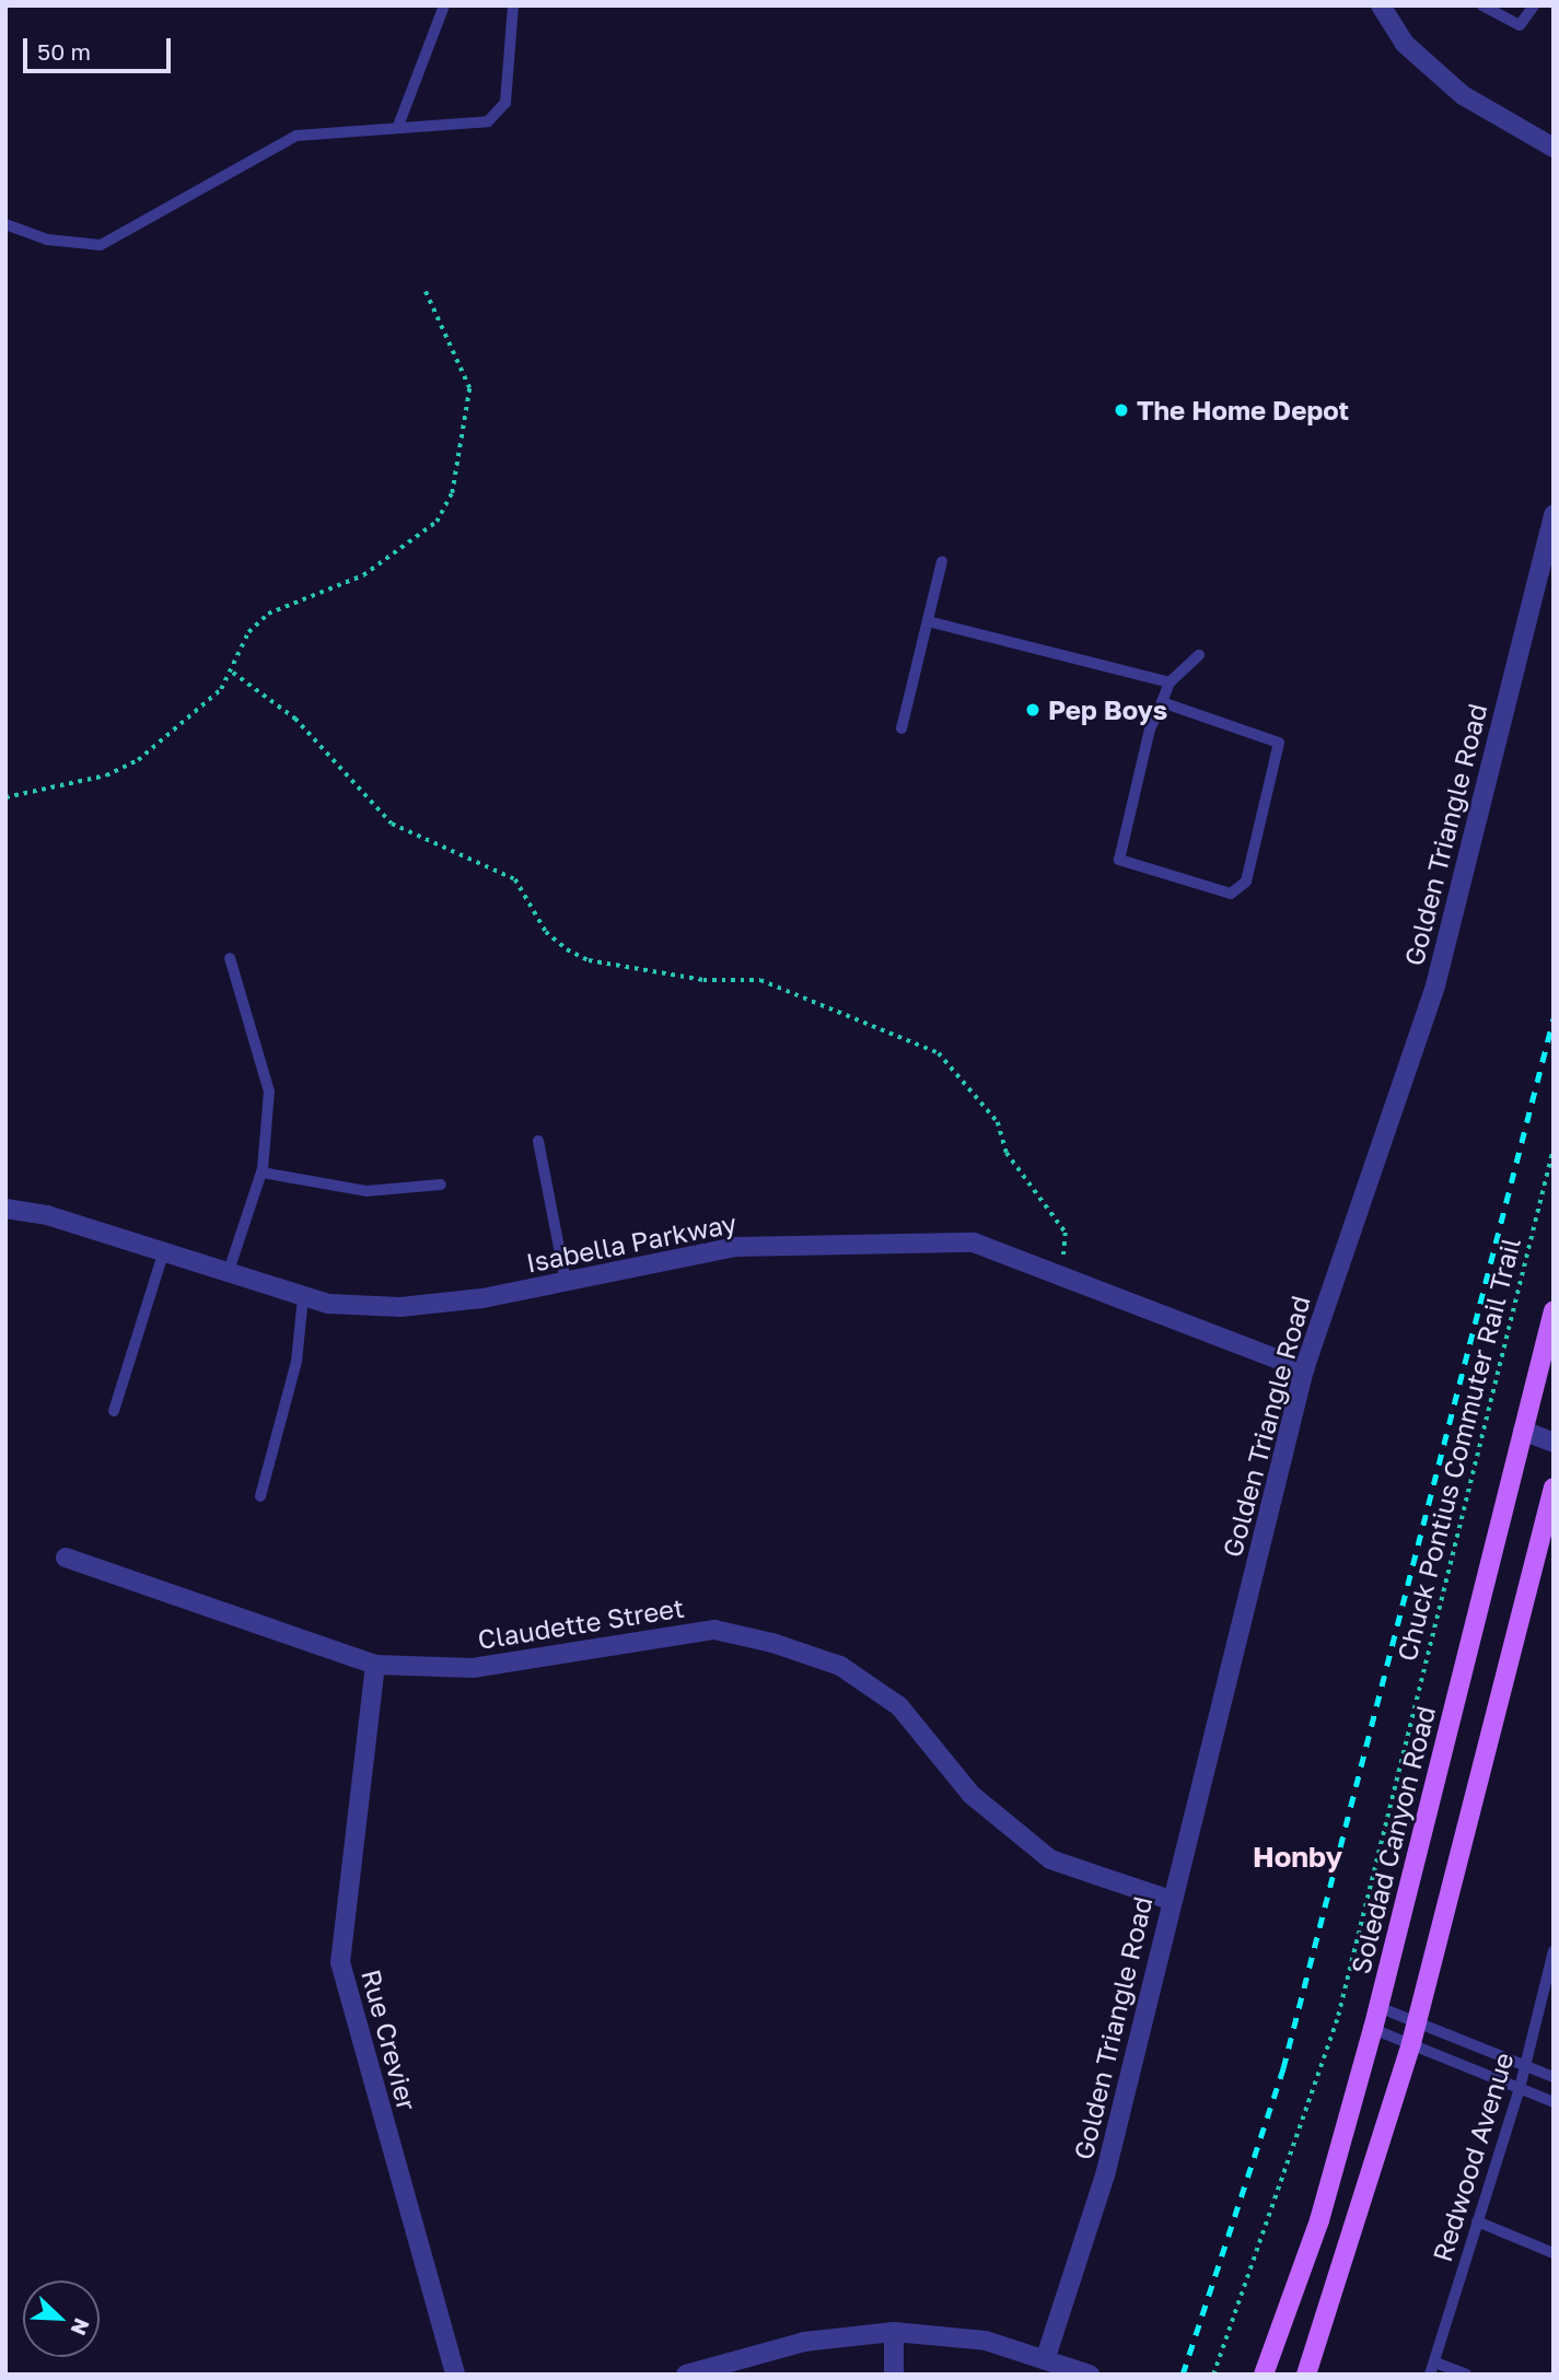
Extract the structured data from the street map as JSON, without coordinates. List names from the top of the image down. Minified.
{"streets":{"main road":["Soledad Canyon Road"],"street":["Golden Triangle Road","Isabella Parkway","Claudette Street","Rue Crevier"],"lane":["Redwood Avenue"],"path":["Chuck Pontius Commuter Rail Trail"]},"crossings":[["Golden Triangle Road","Isabella Parkway"],["Golden Triangle Road","Claudette Street"],["Claudette Street","Rue Crevier"]],"districts":["Honby"],"places":["The Home Depot","Pep Boys"],"scale_bar":"50 m","north":"bottom right"}
